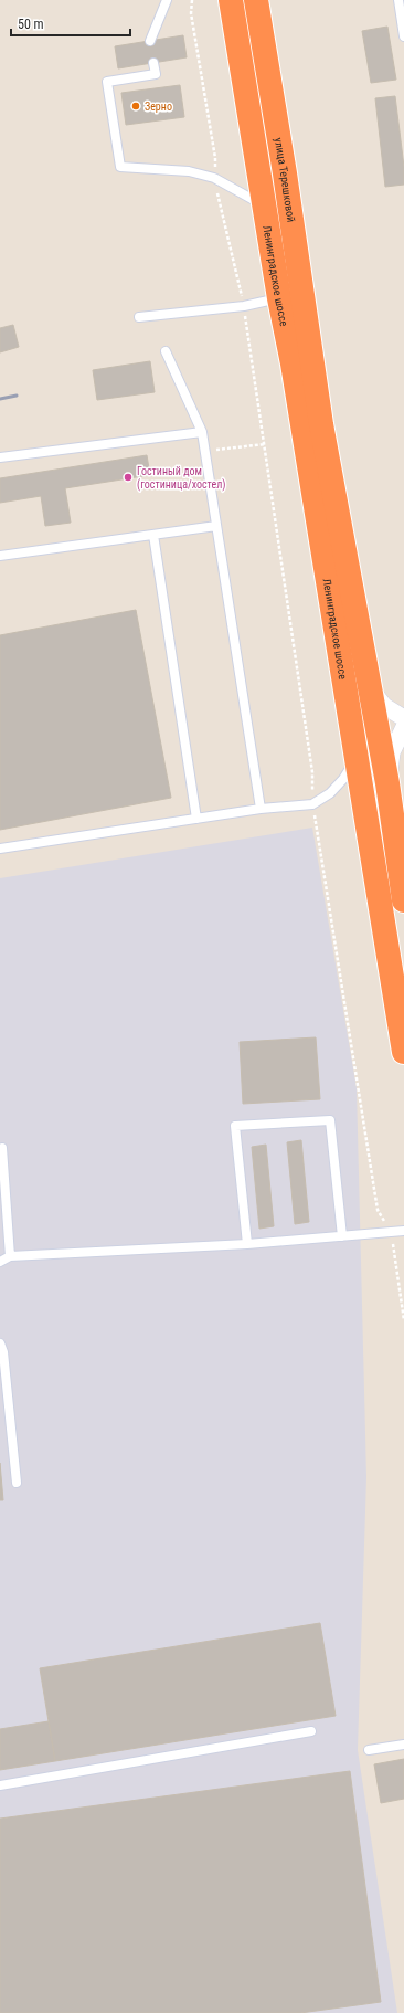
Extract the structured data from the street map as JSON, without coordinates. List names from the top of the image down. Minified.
{"streets":{"highway":["улица Терешковой","Ленинградское шоссе"]},"crossings":[["улица Терешковой","Ленинградское шоссе"]],"places":["Зерно","Гостиный дом (гостиница/хостел)"],"scale_bar":"50 m"}
